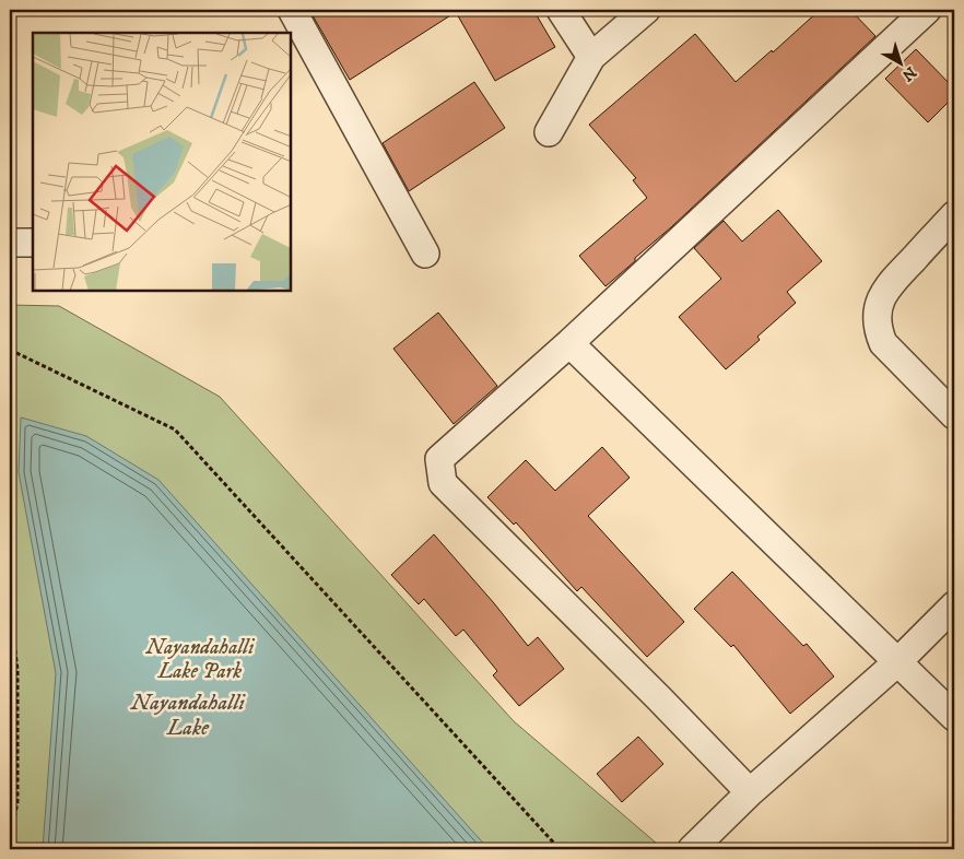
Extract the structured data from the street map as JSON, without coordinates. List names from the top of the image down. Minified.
{"water":["Nayandahalli Lake"],"parks":["Nayandahalli Lake Park"],"north":"bottom right"}
